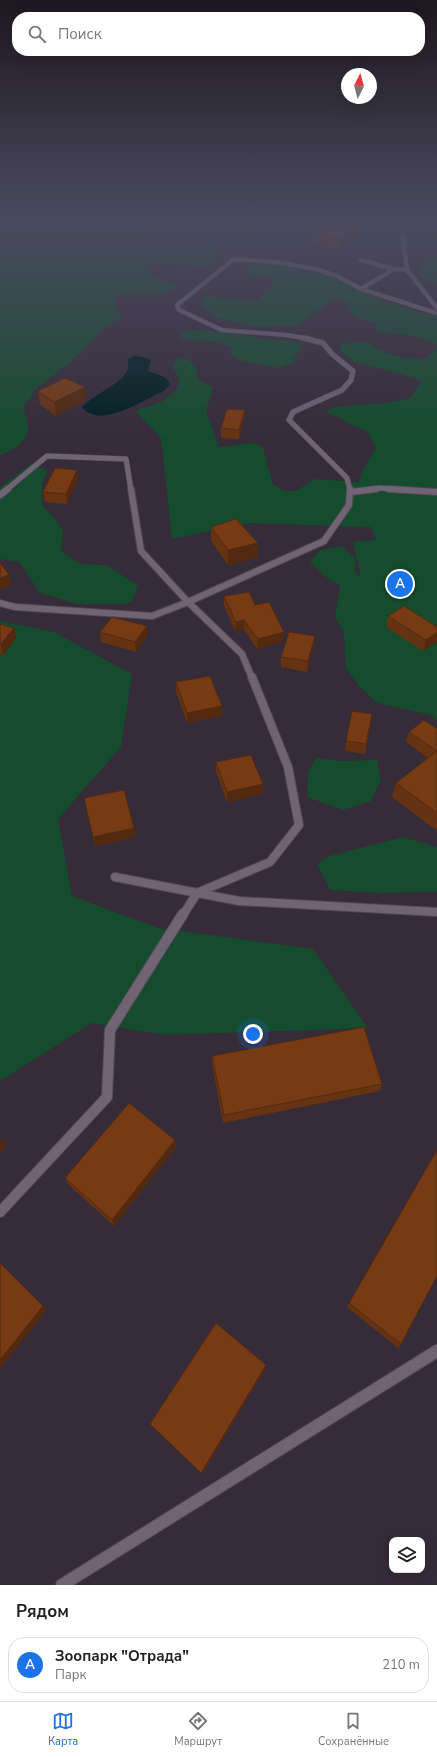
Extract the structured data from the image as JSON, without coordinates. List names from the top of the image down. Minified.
{"north":"top","page":{"search":"Поиск","pins":"A","heading":"Рядом","list":[{"mark":"A","name":"Зоопарк \"Отрада\"","note":"Парк","value":"210 m"}],"nav":["Карта","Маршрут","Сохранённые"]}}
